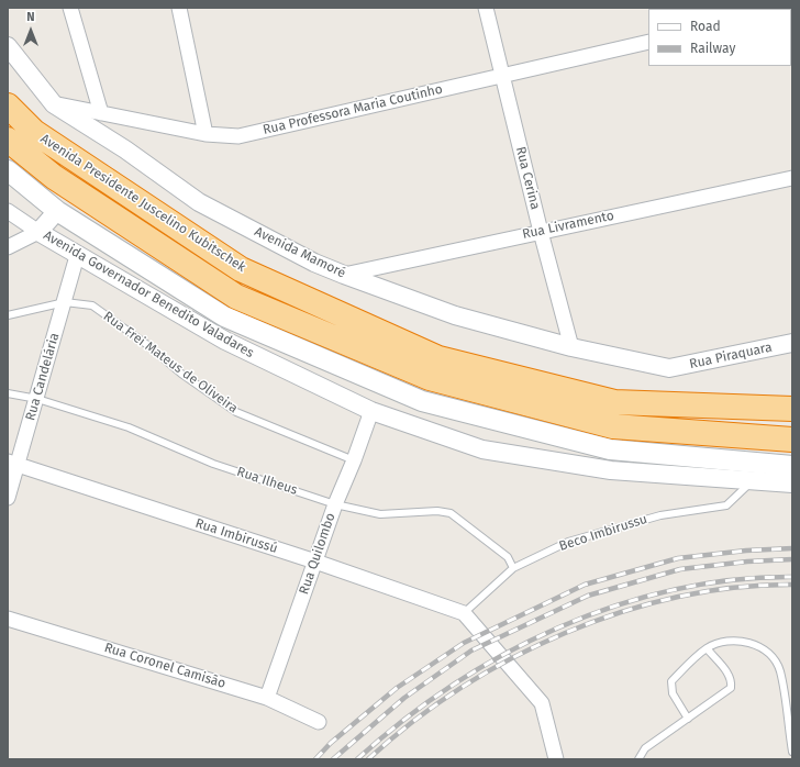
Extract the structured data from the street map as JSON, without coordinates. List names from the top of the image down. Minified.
{"streets":{"highway":["Avenida Presidente Juscelino Kubitschek"],"street":["Rua Professora Maria Coutinho","Rua Cerina","Rua Livramento","Avenida Mamoré","Avenida Governador Benedito Valadares","Rua Piraquara","Rua Candelária","Rua Imbirussú","Rua Quilombo","Rua Coronel Camisão"],"lane":["Rua Frei Mateus de Oliveira","Rua Ilheus","Beco Imbirussu"]},"crossings":[["Rua Professora Maria Coutinho","Rua Cerina"],["Rua Professora Maria Coutinho","Avenida Mamoré"],["Rua Cerina","Rua Livramento"],["Rua Cerina","Avenida Mamoré"],["Rua Livramento","Avenida Mamoré"],["Avenida Mamoré","Rua Piraquara"],["Avenida Governador Benedito Valadares","Rua Candelária"],["Avenida Governador Benedito Valadares","Beco Imbirussu"],["Avenida Governador Benedito Valadares","Rua Quilombo"],["Rua Frei Mateus de Oliveira","Rua Candelária"],["Rua Frei Mateus de Oliveira","Rua Quilombo"],["Rua Candelária","Rua Ilheus"],["Rua Candelária","Rua Imbirussú"],["Rua Ilheus","Beco Imbirussu"],["Rua Ilheus","Rua Quilombo"],["Beco Imbirussu","Rua Imbirussú"],["Rua Imbirussú","Rua Quilombo"],["Rua Quilombo","Rua Coronel Camisão"]],"legend":["Road","Railway"],"north":"top"}
